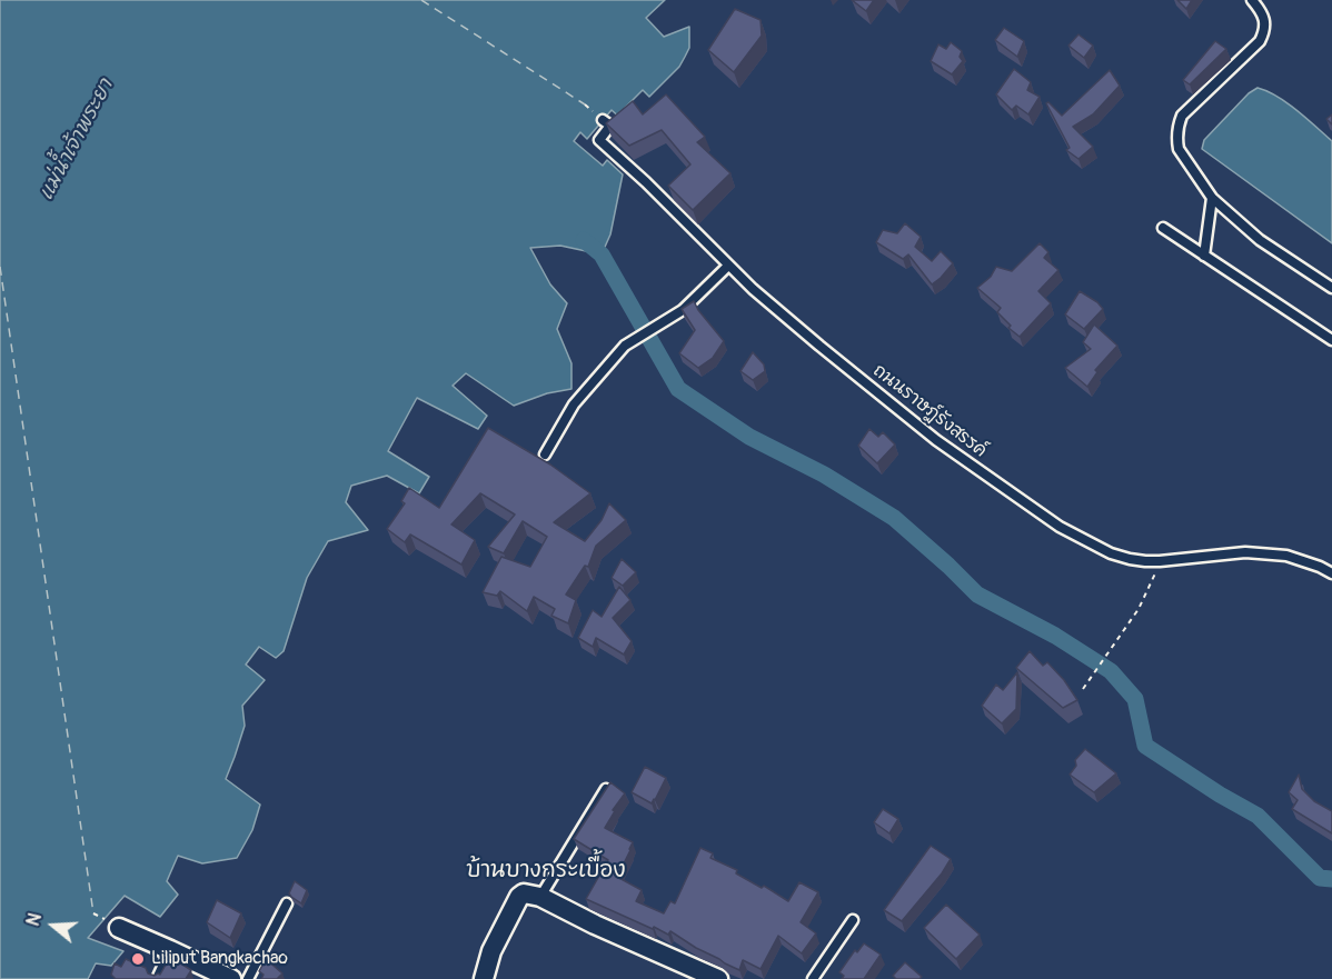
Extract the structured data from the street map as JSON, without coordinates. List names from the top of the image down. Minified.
{"streets":{"lane":["ถนนราษฎ์รังสรรค์"]},"districts":["บ้านบางกระเบื้อง"],"water":["แม่น้ำเจ้าพระยา"],"places":["Liliput Bangkachao"],"north":"left"}
